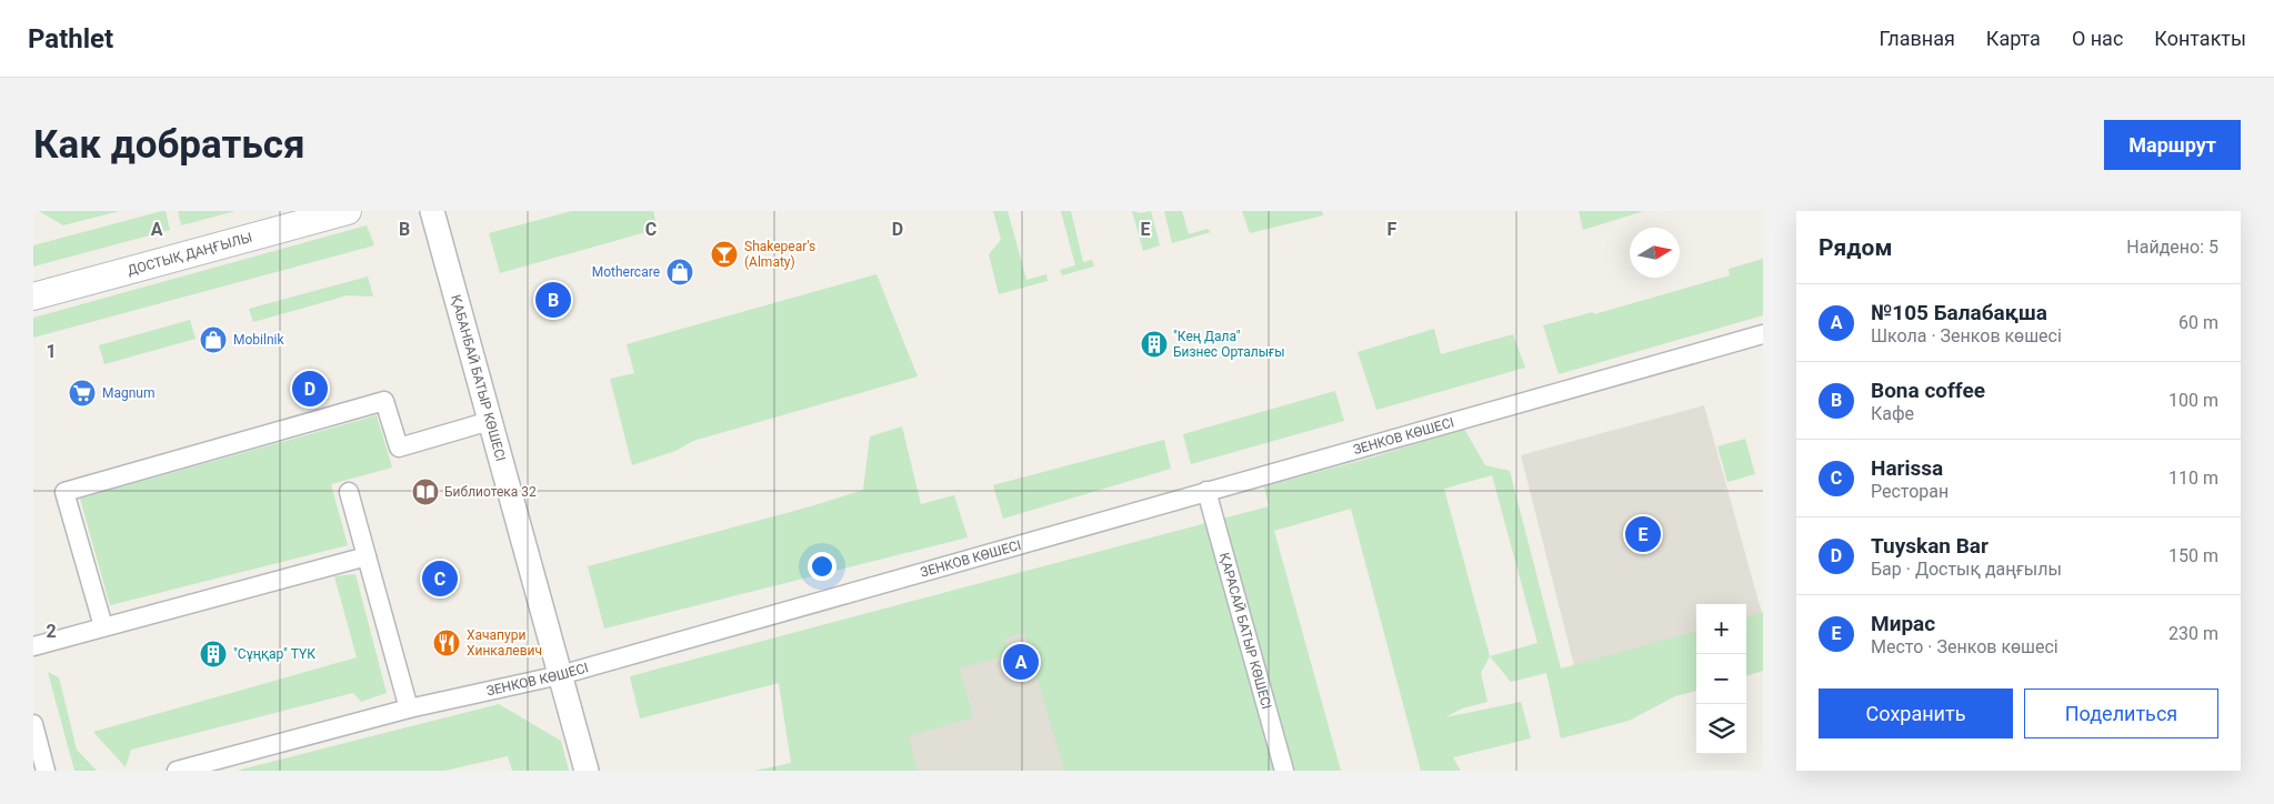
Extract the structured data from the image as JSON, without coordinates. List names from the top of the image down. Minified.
{"streets":{"main road":["ДОСТЫҚ ДАҢҒЫЛЫ"],"street":["ҚАБАНБАЙ БАТЫР КӨШЕСІ","ЗЕНКОВ КӨШЕСІ","ҚАРАСАЙ БАТЫР КӨШЕСІ"]},"crossings":[["ҚАБАНБАЙ БАТЫР КӨШЕСІ","ЗЕНКОВ КӨШЕСІ"],["ЗЕНКОВ КӨШЕСІ","ҚАРАСАЙ БАТЫР КӨШЕСІ"]],"places":{"bar":["Shakepear's (Almaty)"],"shop":["Mothercare","Mobilnik"],"building":["\"Кең Дала\" Бизнес Орталығы","\"Сұңқар\" ТҮК"],"supermarket":["Magnum"],"library":["Библиотека 32"],"restaurant":["Хачапури Хинкалевич"]},"north":"right","page":{"header":"Pathlet","nav":["Главная","Карта","О нас","Контакты"],"buttons":["Маршрут",["Сохранить","Поделиться"]],"title":"Как добраться","heading":["Рядом","Найдено: 5"],"pins":["B","D","E","C","A"],"list":[{"mark":"A","name":"№105 Балабақша","note":"Школа · Зенков көшесі","value":"60 m"},{"mark":"B","name":"Bona coffee","note":"Кафе","value":"100 m"},{"mark":"C","name":"Harissa","note":"Ресторан","value":"110 m"},{"mark":"D","name":"Tuyskan Bar","note":"Бар · Достық даңғылы","value":"150 m"},{"mark":"E","name":"Мирас","note":"Место · Зенков көшесі","value":"230 m"}],"map_buttons":["+","−"]},"grid":{"columns":["A","B","C","D","E","F"],"rows":["1","2"]}}
